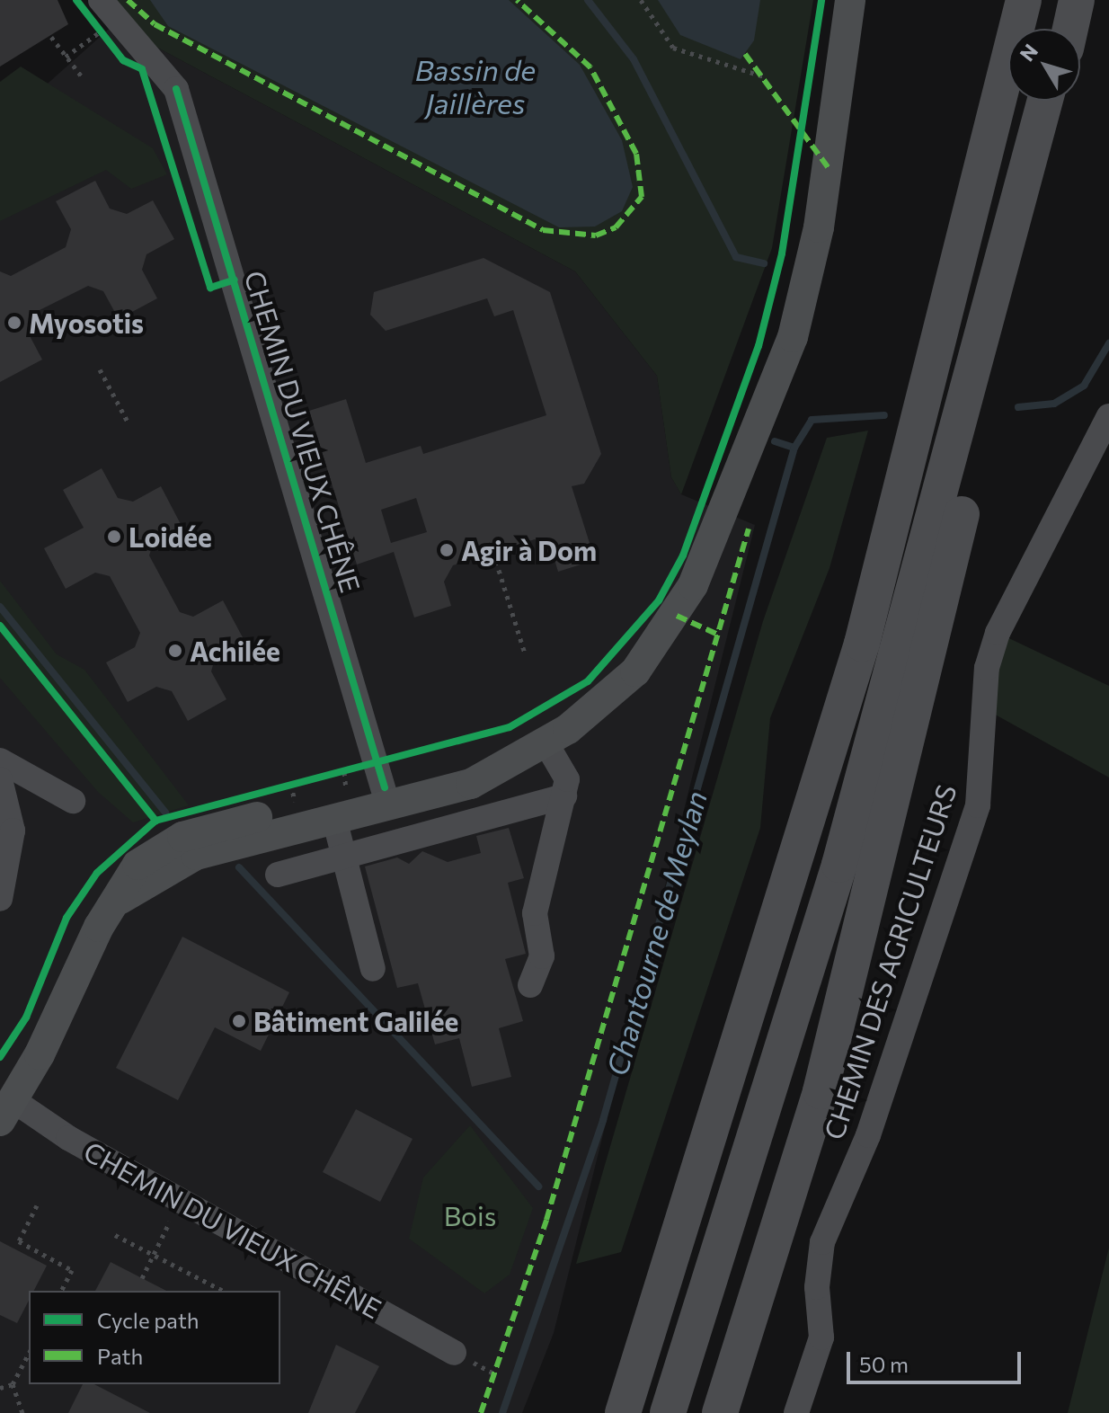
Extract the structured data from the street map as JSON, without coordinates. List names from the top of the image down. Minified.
{"streets":{"main road":["CHEMIN DU VIEUX CHÊNE"],"street":["CHEMIN DES AGRICULTEURS"]},"water":["Bassin de Jaillères","Chantourne de Meylan"],"parks":["Bois"],"places":["Myosotis","Loidée","Agir à Dom","Achilée","Bâtiment Galilée"],"legend":["Cycle path","Path"],"scale_bar":"50 m","north":"top left"}
